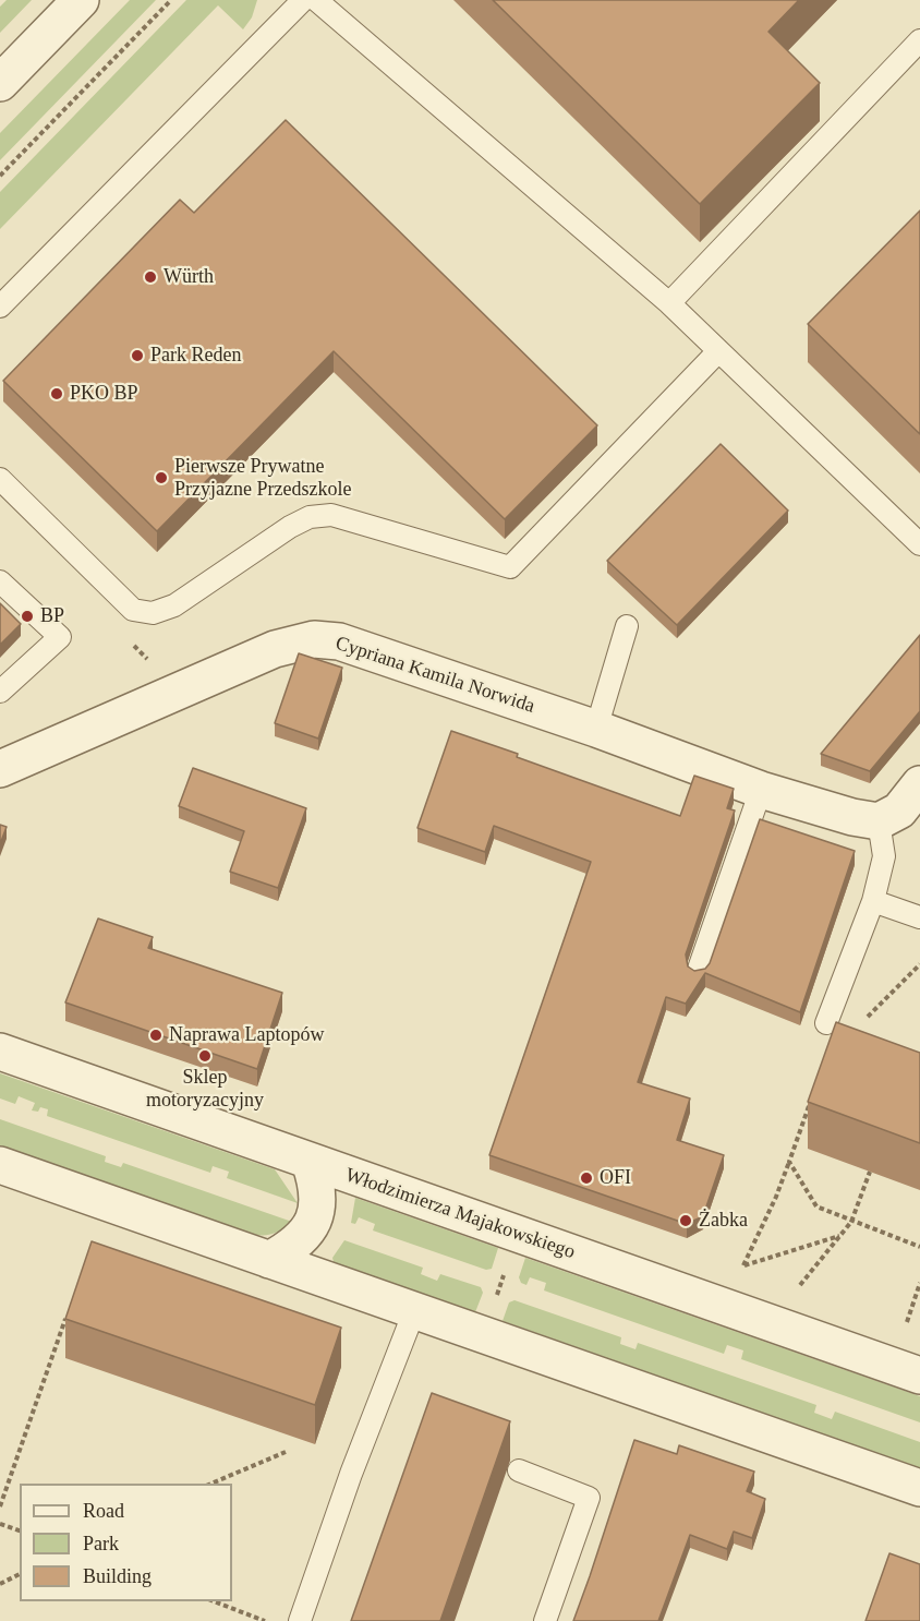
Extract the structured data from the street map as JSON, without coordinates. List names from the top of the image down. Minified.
{"streets":{"street":["Cypriana Kamila Norwida","Włodzimierza Majakowskiego"]},"places":["Würth","Park Reden","PKO BP","Pierwsze Prywatne Przyjazne Przedszkole","BP","Naprawa Laptopów","Sklep motoryzacyjny","OFI","Żabka"],"legend":["Road","Park","Building"]}
